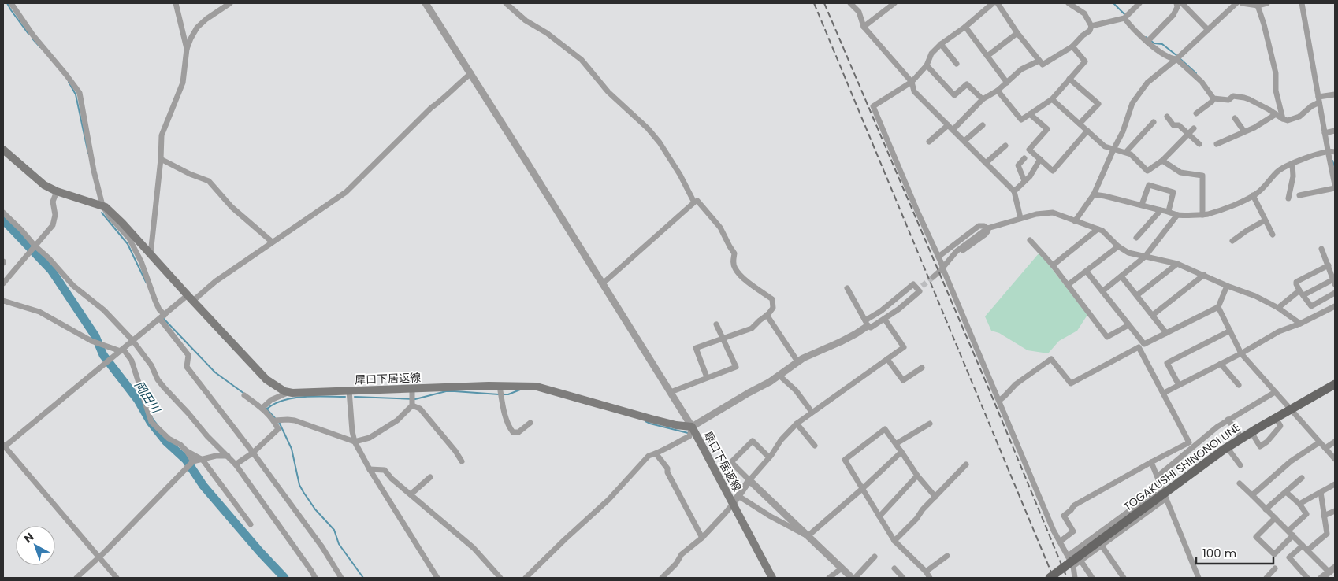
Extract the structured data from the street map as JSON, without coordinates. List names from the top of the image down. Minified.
{"streets":{"main road":["犀口下居返線","TOGAKUSHI SHINONOI LINE"]},"water":["岡田川"],"scale_bar":"100 m","north":"top left"}
